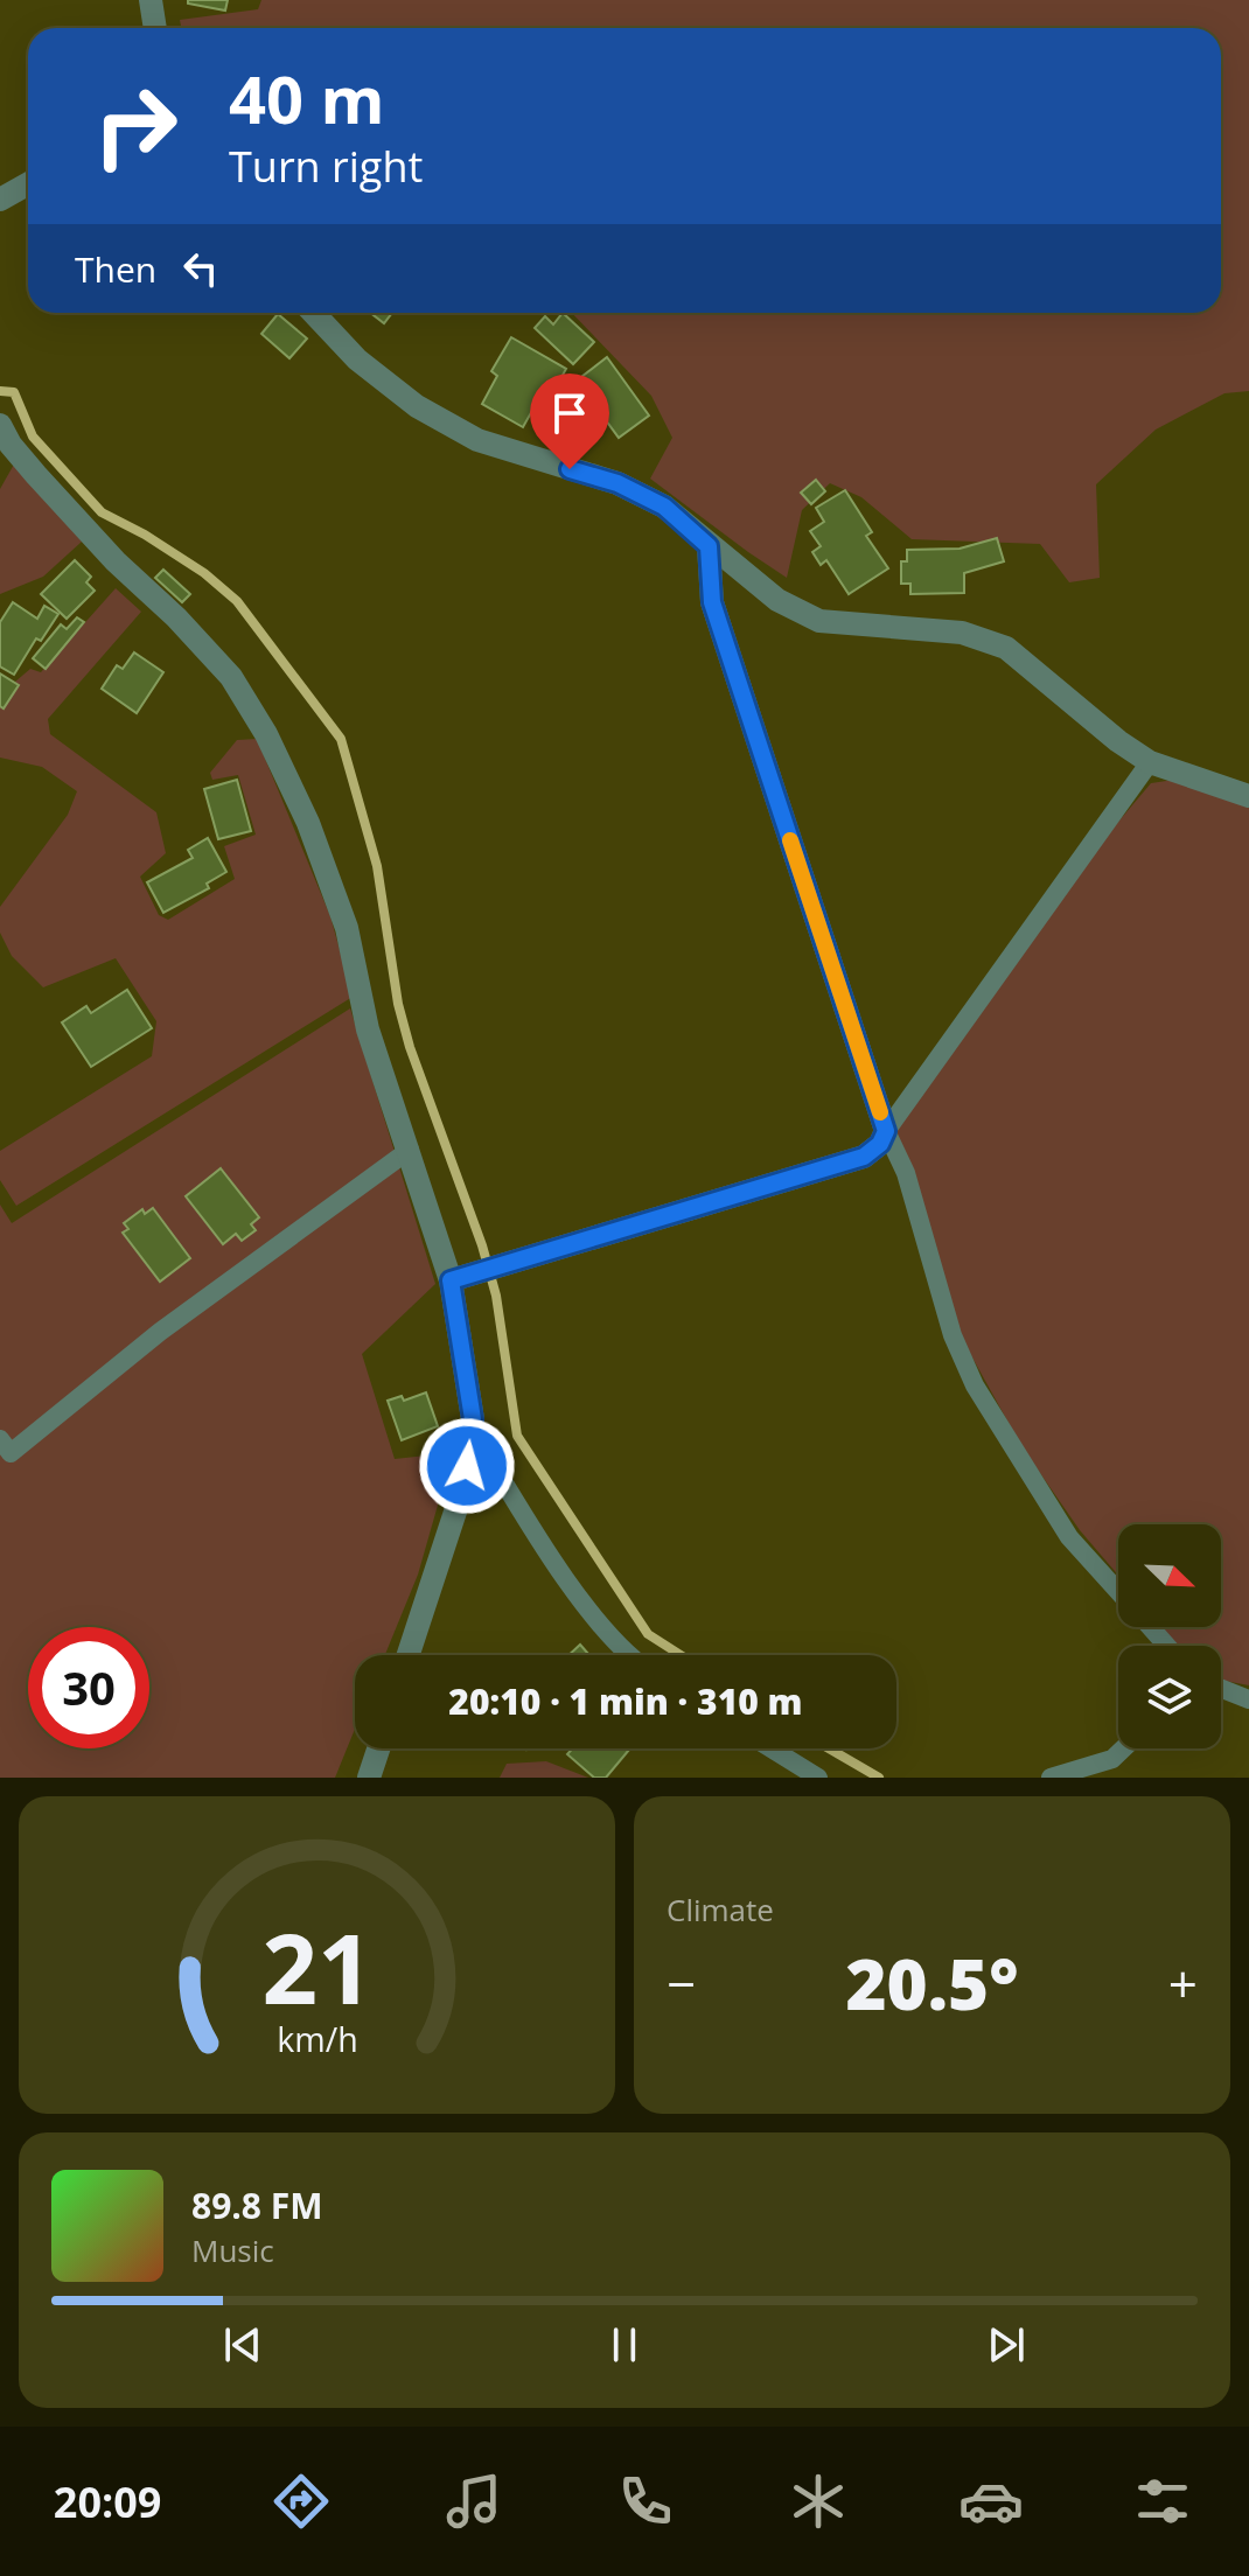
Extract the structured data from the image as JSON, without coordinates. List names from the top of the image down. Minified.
{"north":"bottom right","page":{"turn":["40 m","Turn right"],"then":"Then","limit":"30","trip":"20:10 · 1 min · 310 m","tile":"Climate","heat":["−","20.5°","+"],"song":["89.8 FM","Music"],"tabs":"20:09","gauge":["21","km/h"]}}
